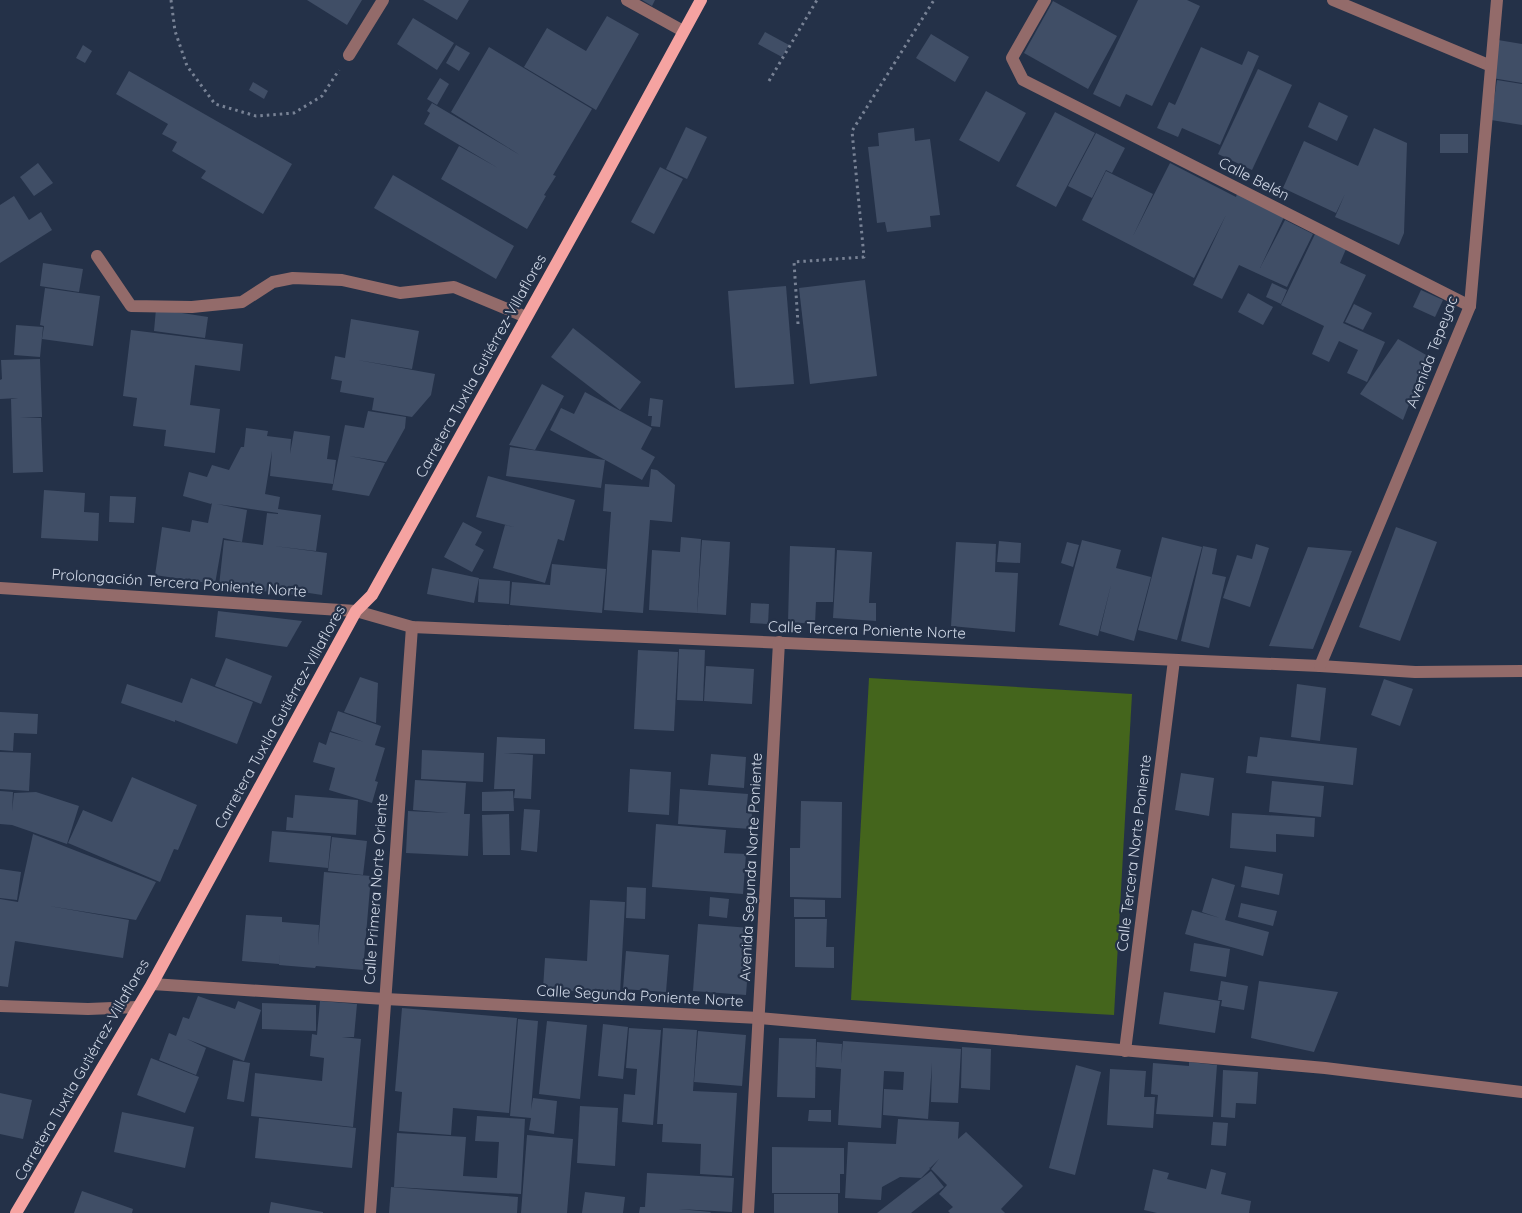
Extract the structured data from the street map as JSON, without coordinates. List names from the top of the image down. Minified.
{"streets":{"main road":["Carretera Tuxtla Gutiérrez-Villaflores"],"street":["Calle Belén","Avenida Tepeyac","Prolongación Tercera Poniente Norte","Calle Tercera Poniente Norte","Calle Tercera Norte Poniente","Avenida Segunda Norte Poniente","Calle Primera Norte Oriente","Calle Segunda Poniente Norte"]},"crossings":[["Calle Belén","Avenida Tepeyac"],["Avenida Tepeyac","Calle Tercera Poniente Norte"],["Carretera Tuxtla Gutiérrez-Villaflores","Prolongación Tercera Poniente Norte"],["Carretera Tuxtla Gutiérrez-Villaflores","Calle Segunda Poniente Norte"],["Calle Tercera Poniente Norte","Calle Tercera Norte Poniente"],["Calle Tercera Poniente Norte","Avenida Segunda Norte Poniente"],["Calle Tercera Poniente Norte","Calle Primera Norte Oriente"],["Calle Tercera Norte Poniente","Calle Segunda Poniente Norte"],["Avenida Segunda Norte Poniente","Calle Segunda Poniente Norte"],["Calle Primera Norte Oriente","Calle Segunda Poniente Norte"]]}
